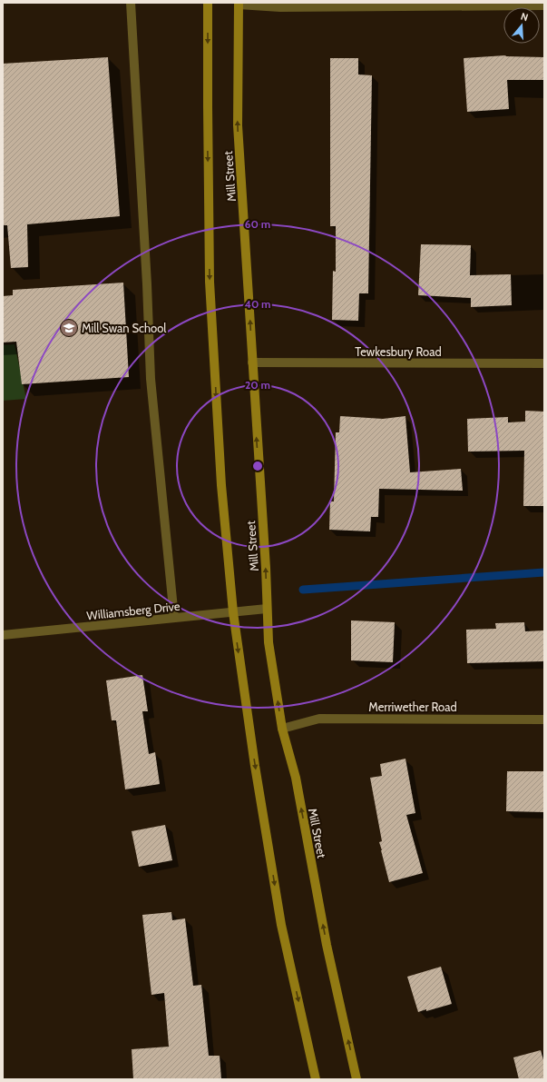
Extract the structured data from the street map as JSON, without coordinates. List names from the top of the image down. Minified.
{"streets":{"main road":["Mill Street"],"street":["Tewkesbury Road","Williamsberg Drive","Merriwether Road"]},"crossings":[["Mill Street","Tewkesbury Road"],["Mill Street","Williamsberg Drive"],["Mill Street","Merriwether Road"]],"places":{"school or university":["Mill Swan School"]},"north":"top","rings":["60 m","40 m","20 m"]}
